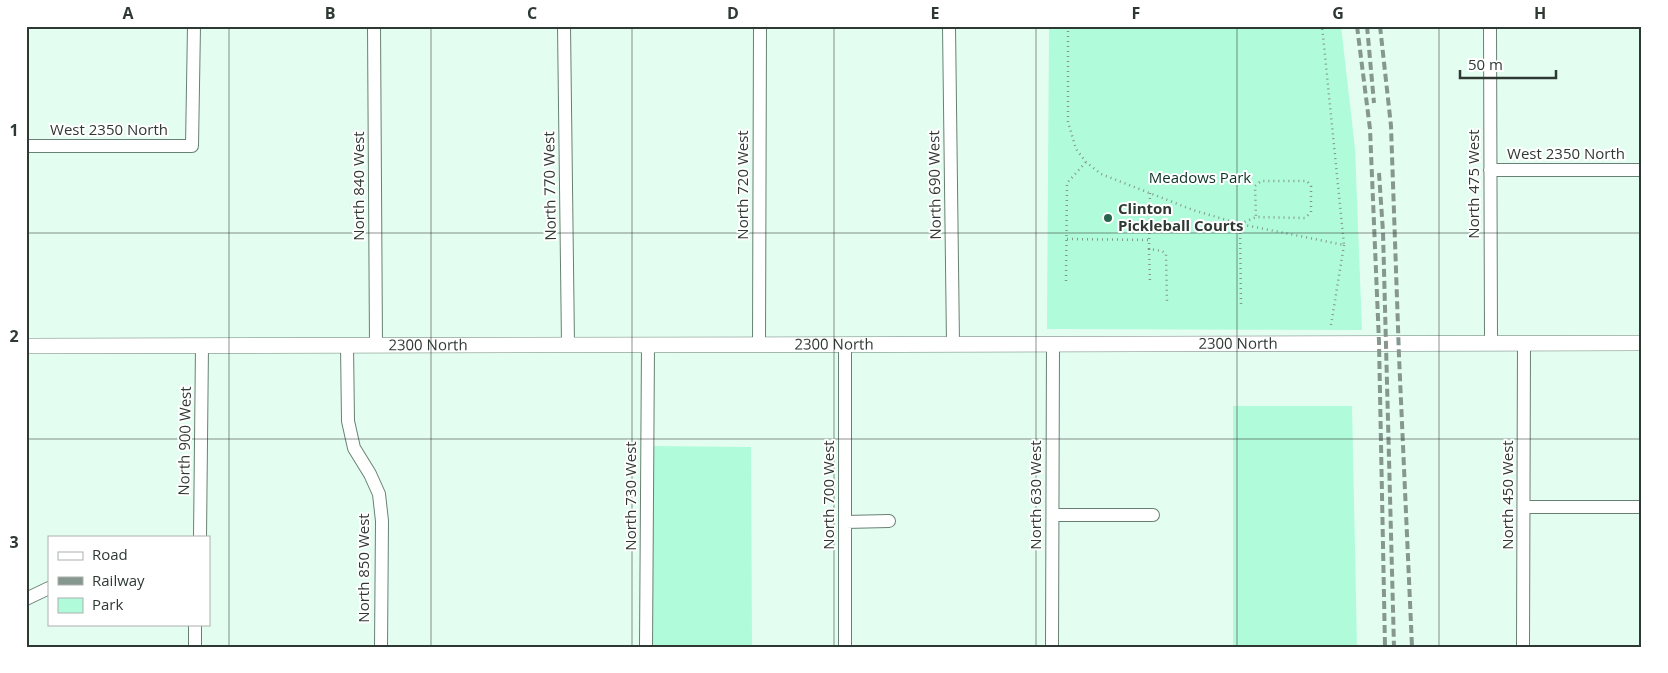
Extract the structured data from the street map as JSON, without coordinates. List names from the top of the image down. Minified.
{"streets":{"street":["West 2350 North","North 475 West","North 720 West","North 690 West","North 840 West","North 770 West","2300 North","North 900 West","North 700 West","North 630 West","North 450 West","North 730 West","North 850 West"]},"crossings":[["West 2350 North","North 475 West"],["North 475 West","2300 North"],["North 720 West","2300 North"],["North 690 West","2300 North"],["North 840 West","2300 North"],["North 770 West","2300 North"],["2300 North","North 900 West"],["2300 North","North 700 West"],["2300 North","North 630 West"],["2300 North","North 450 West"],["2300 North","North 730 West"],["2300 North","North 850 West"]],"parks":["Meadows Park"],"places":["Clinton Pickleball Courts"],"legend":["Road","Railway","Park"],"scale_bar":"50 m","grid":{"columns":["A","B","C","D","E","F","G","H"],"rows":["1","2","3"]}}
